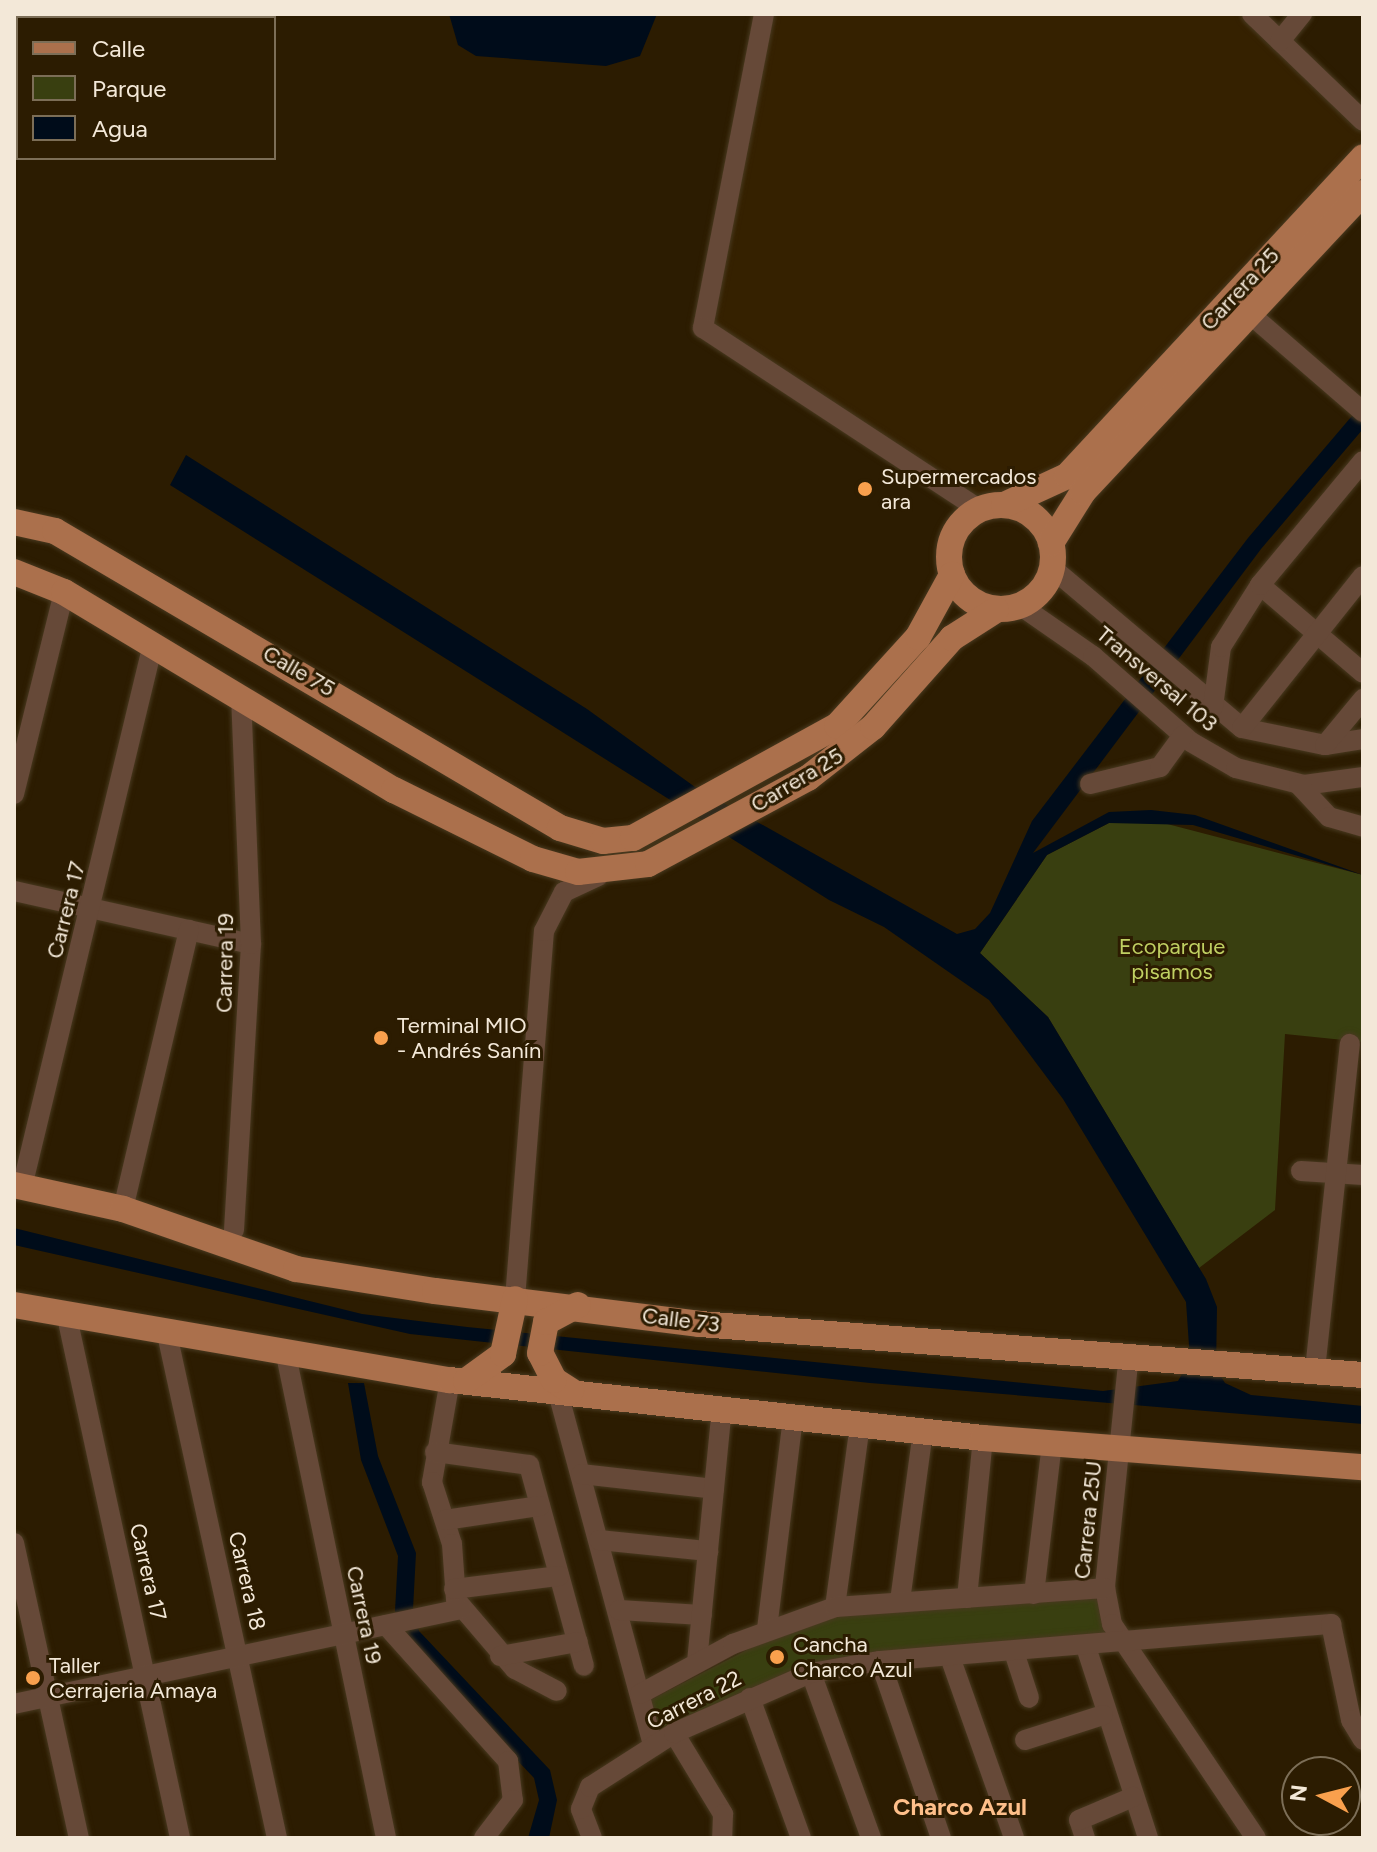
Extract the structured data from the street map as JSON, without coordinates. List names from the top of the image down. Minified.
{"streets":{"main road":["Carrera 25","Calle 75","Calle 73"],"street":["Transversal 103","Carrera 17","Carrera 19","Carrera 25U","Carrera 18","Carrera 22"]},"crossings":[["Carrera 25","Calle 75"],["Carrera 25","Transversal 103"],["Carrera 25","Carrera 19"],["Carrera 17","Calle 73"],["Calle 73","Carrera 25U"],["Carrera 25U","Carrera 22"]],"districts":["Charco Azul"],"parks":["Ecoparque pisamos"],"places":["Supermercados ara","Terminal MIO - Andrés Sanín","Cancha Charco Azul","Taller Cerrajeria Amaya"],"legend":["Calle","Parque","Agua"],"north":"left"}
